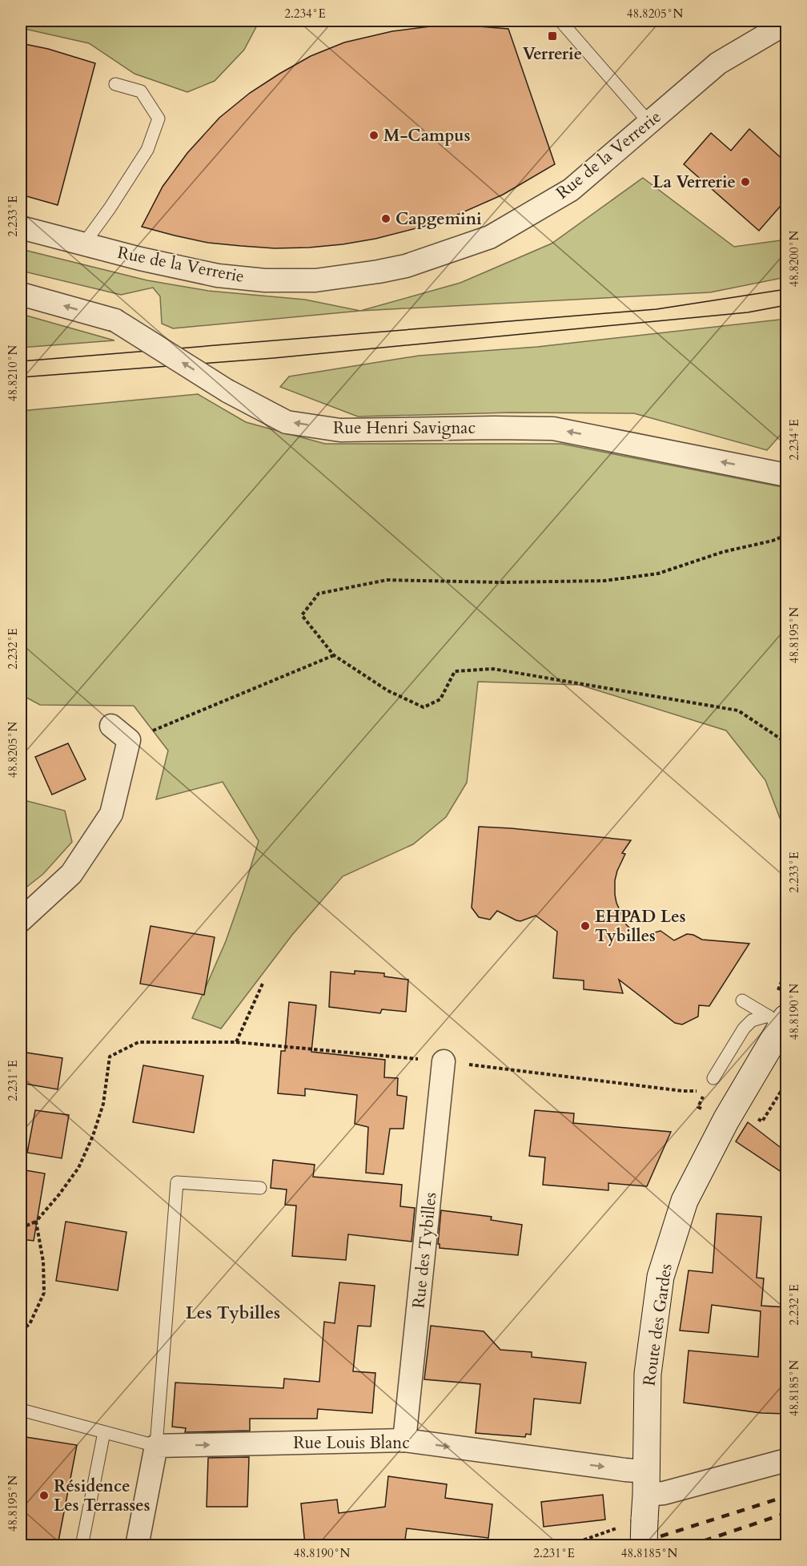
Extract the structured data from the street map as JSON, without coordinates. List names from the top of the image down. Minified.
{"streets":{"main road":["Route des Gardes"],"street":["Rue de la Verrerie","Rue Henri Savignac","Rue des Tybilles","Rue Louis Blanc"]},"crossings":[["Rue des Tybilles","Rue Louis Blanc"],["Route des Gardes","Rue Louis Blanc"]],"one_way":["Rue Henri Savignac","Rue Louis Blanc"],"districts":["Les Tybilles"],"places":{"transit":["Verrerie"],"other":["M-Campus","La Verrerie","Capgemini","EHPAD Les Tybilles","Résidence Les Terrasses"]},"coordinates":["2.234°E","48.8205°N","2.233°E","48.8200°N","48.8210°N","48.8195°N","2.232°E","48.8190°N","2.231°E","48.8185°N"]}
